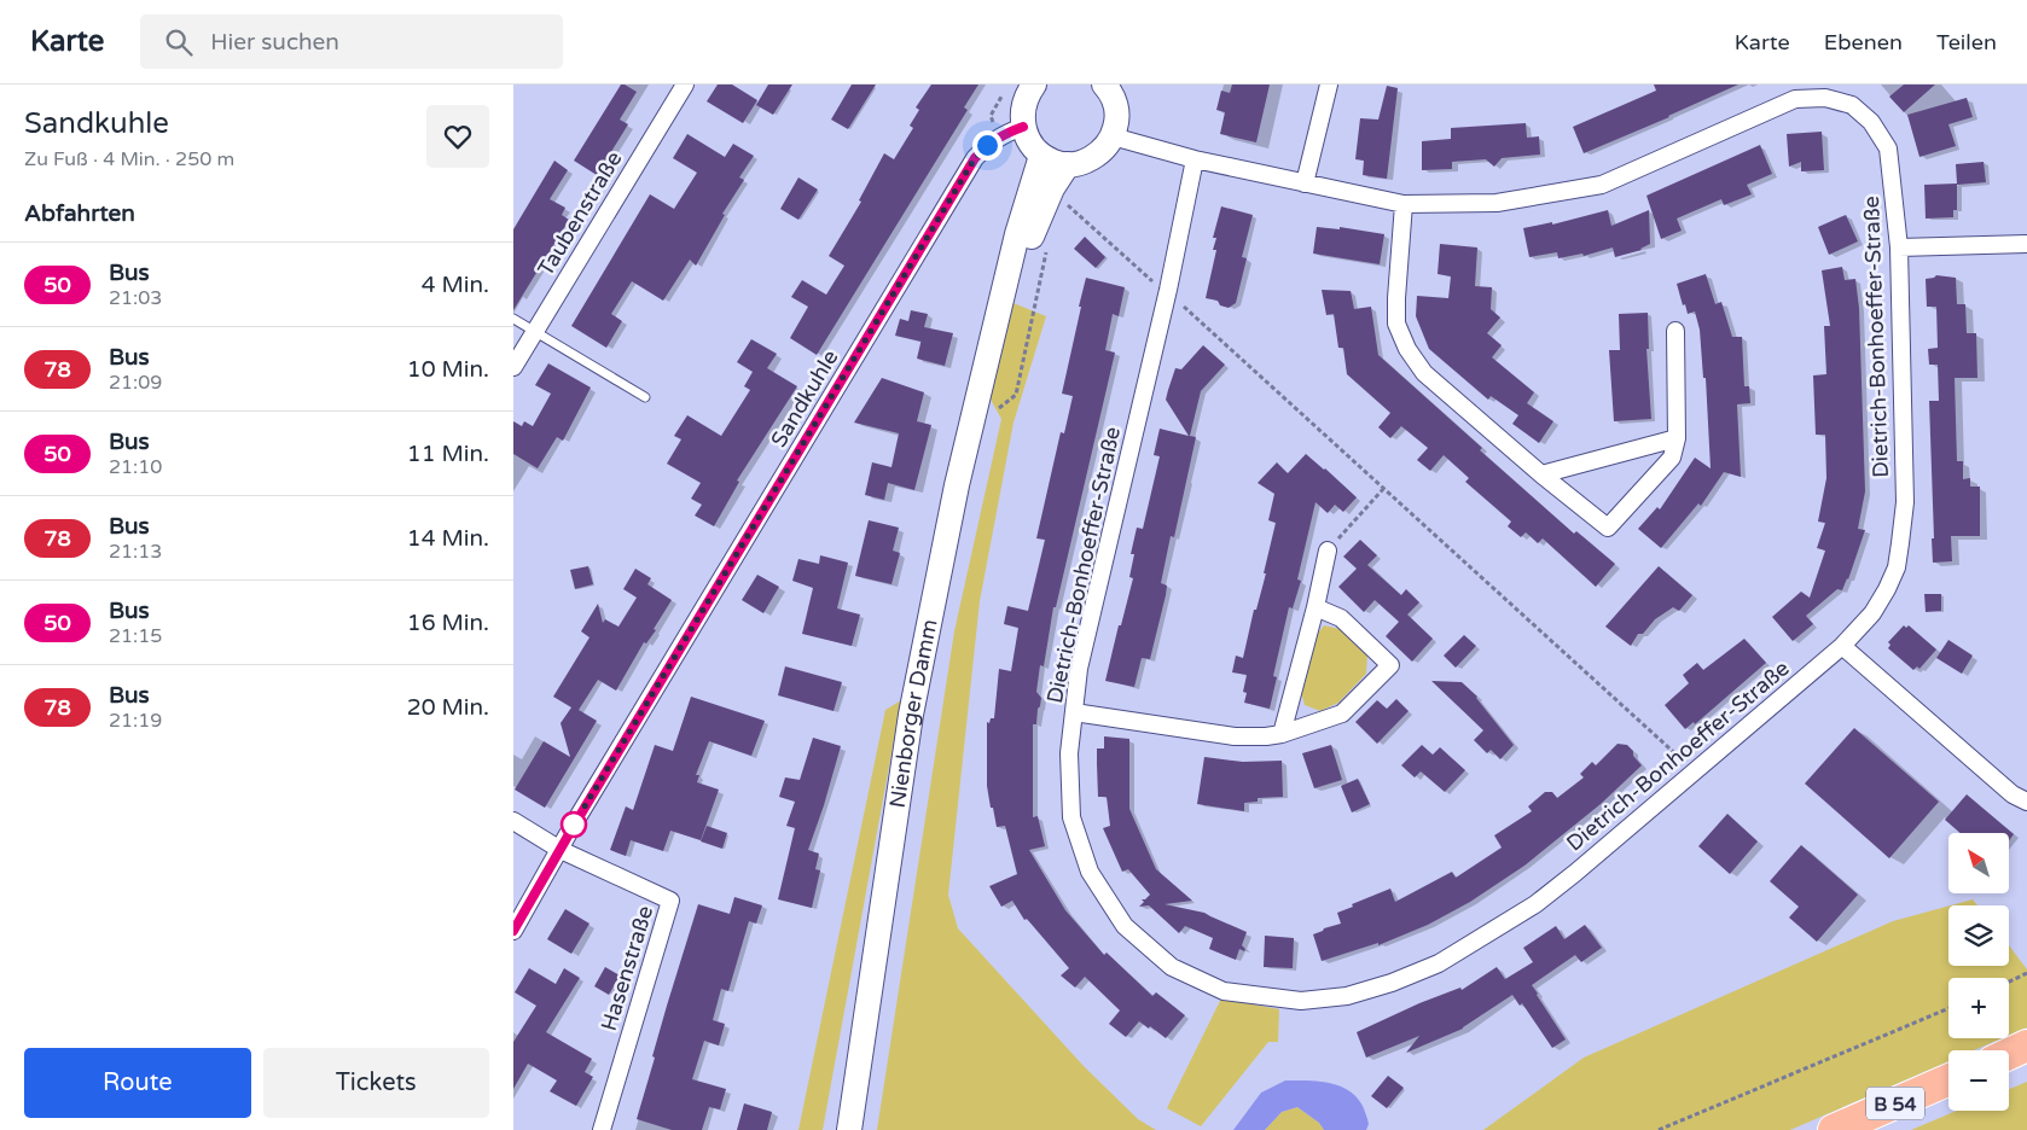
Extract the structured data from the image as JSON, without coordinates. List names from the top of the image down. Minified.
{"streets":{"highway":["B 54"],"street":["Taubenstraße","Dietrich-Bonhoeffer-Straße","Sandkuhle","Nienborger Damm","Hasenstraße"]},"crossings":[["Sandkuhle","Hasenstraße"]],"lines":["bus line 50"],"north":"top left","page":{"header":"Karte","search":"Hier suchen","nav":["Karte","Ebenen","Teilen"],"heading":[["Sandkuhle","Zu Fuß · 4 Min. · 250 m"],"Abfahrten"],"list":[{"mark":"50","name":"Bus","note":"21:03","value":"4 Min."},{"mark":"78","name":"Bus","note":"21:09","value":"10 Min."},{"mark":"50","name":"Bus","note":"21:10","value":"11 Min."},{"mark":"78","name":"Bus","note":"21:13","value":"14 Min."},{"mark":"50","name":"Bus","note":"21:15","value":"16 Min."},{"mark":"78","name":"Bus","note":"21:19","value":"20 Min."}],"map_buttons":["+","−"],"buttons":["Route","Tickets"]}}
